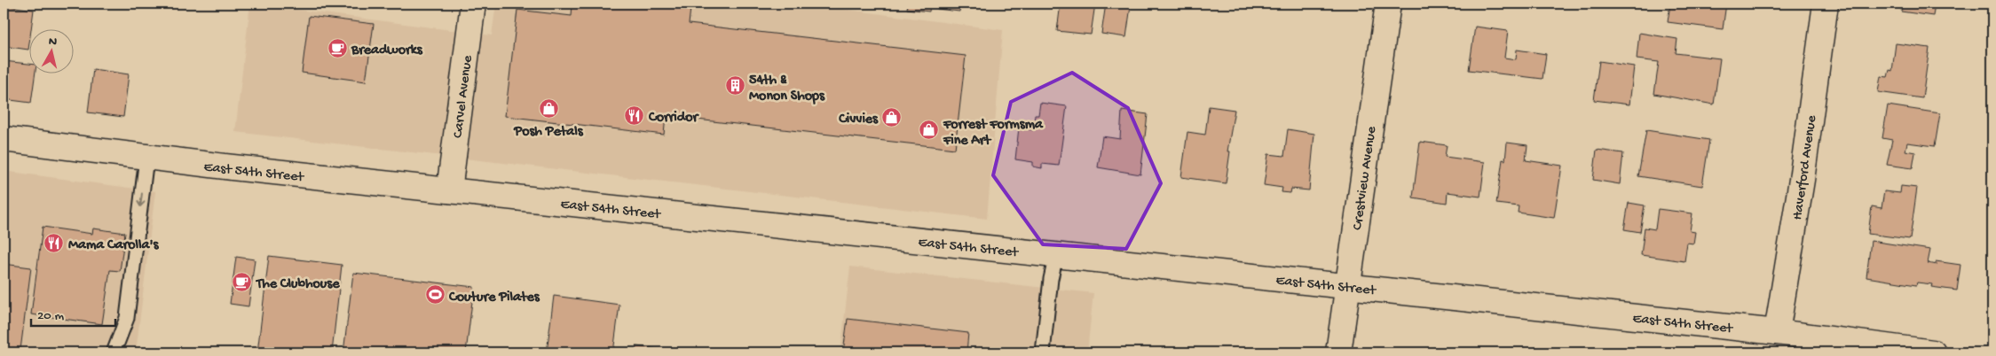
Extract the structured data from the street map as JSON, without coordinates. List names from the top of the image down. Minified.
{"streets":{"street":["Carvel Avenue","Haverford Avenue","East 54th Street","Crestview Avenue"]},"crossings":[["Carvel Avenue","East 54th Street"],["Haverford Avenue","East 54th Street"],["East 54th Street","Crestview Avenue"]],"places":{"cafe":["Breadworks","The Clubhouse"],"building":["54th & Monon Shops"],"shop":["Posh Petals","Civvies","Forrest Formsma Fine Art"],"restaurant":["Corridor","Mama Carolla's"],"sports":["Couture Pilates"]},"scale_bar":"20 m","north":"top"}
